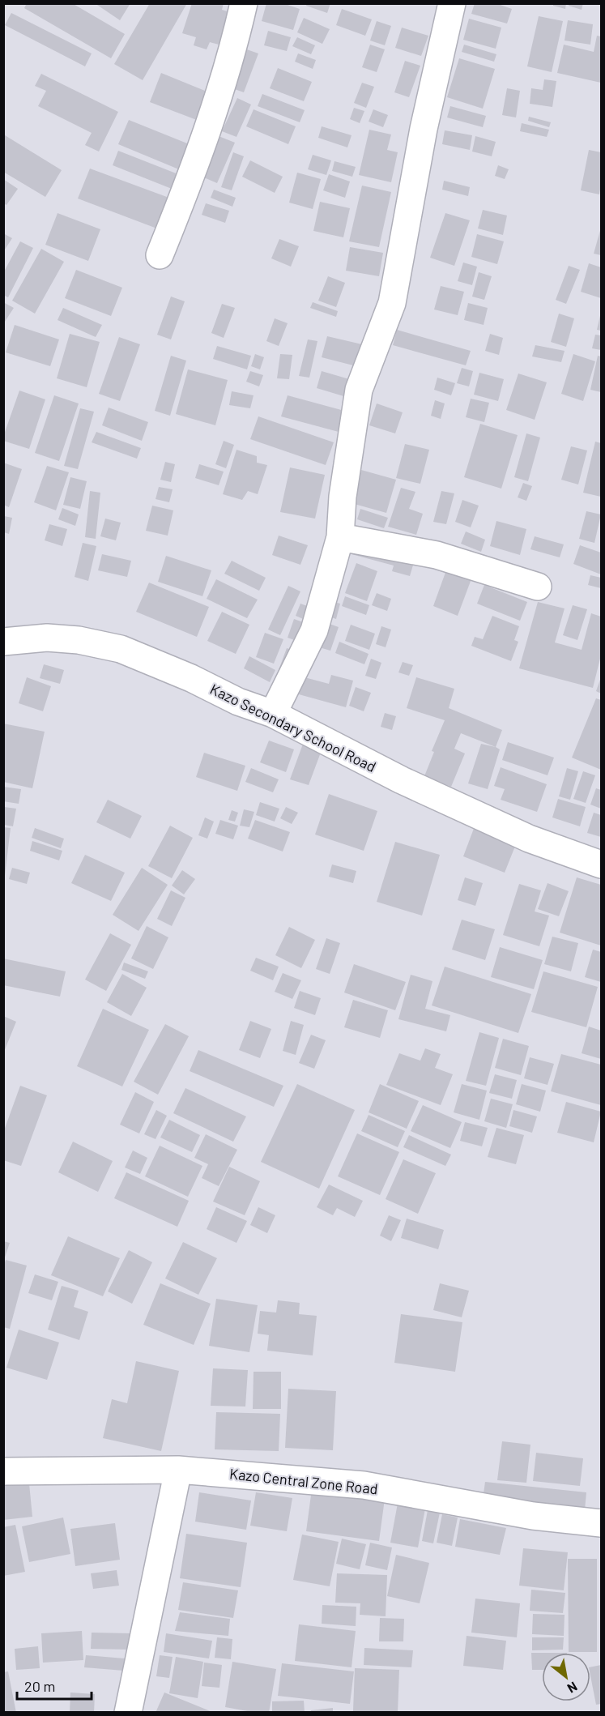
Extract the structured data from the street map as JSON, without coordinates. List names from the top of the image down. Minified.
{"streets":{"street":["Kazo Secondary School Road","Kazo Central Zone Road"]},"scale_bar":"20 m","north":"bottom right"}
